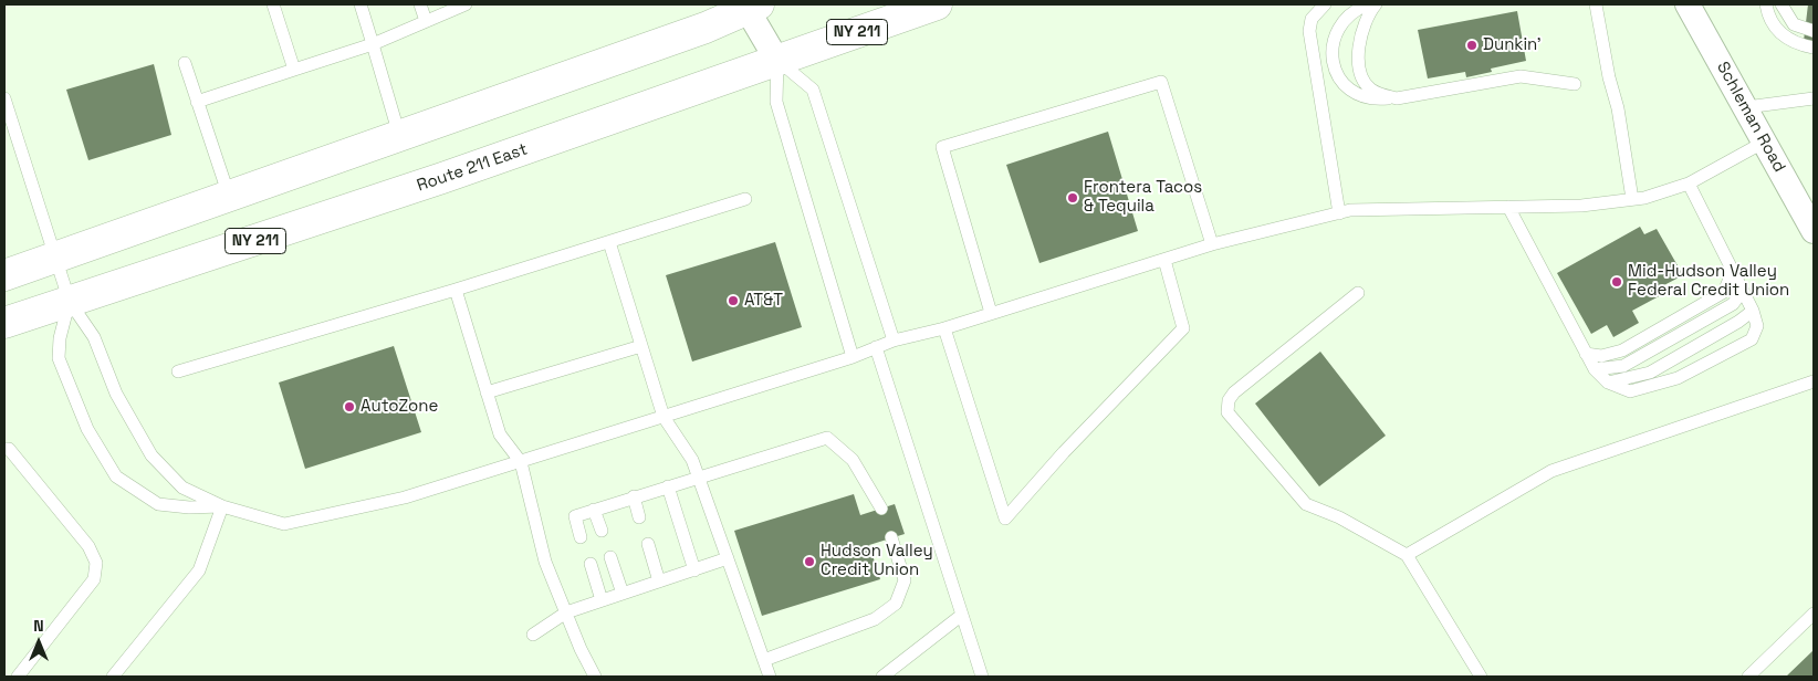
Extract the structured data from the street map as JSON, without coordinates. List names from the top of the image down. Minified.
{"streets":{"main road":["NY 211","Route 211 East"],"street":["Schleman Road"]},"places":["Dunkin'","Frontera Tacos & Tequila","Mid-Hudson Valley Federal Credit Union","AT&T","AutoZone","Hudson Valley Credit Union"],"north":"top"}
